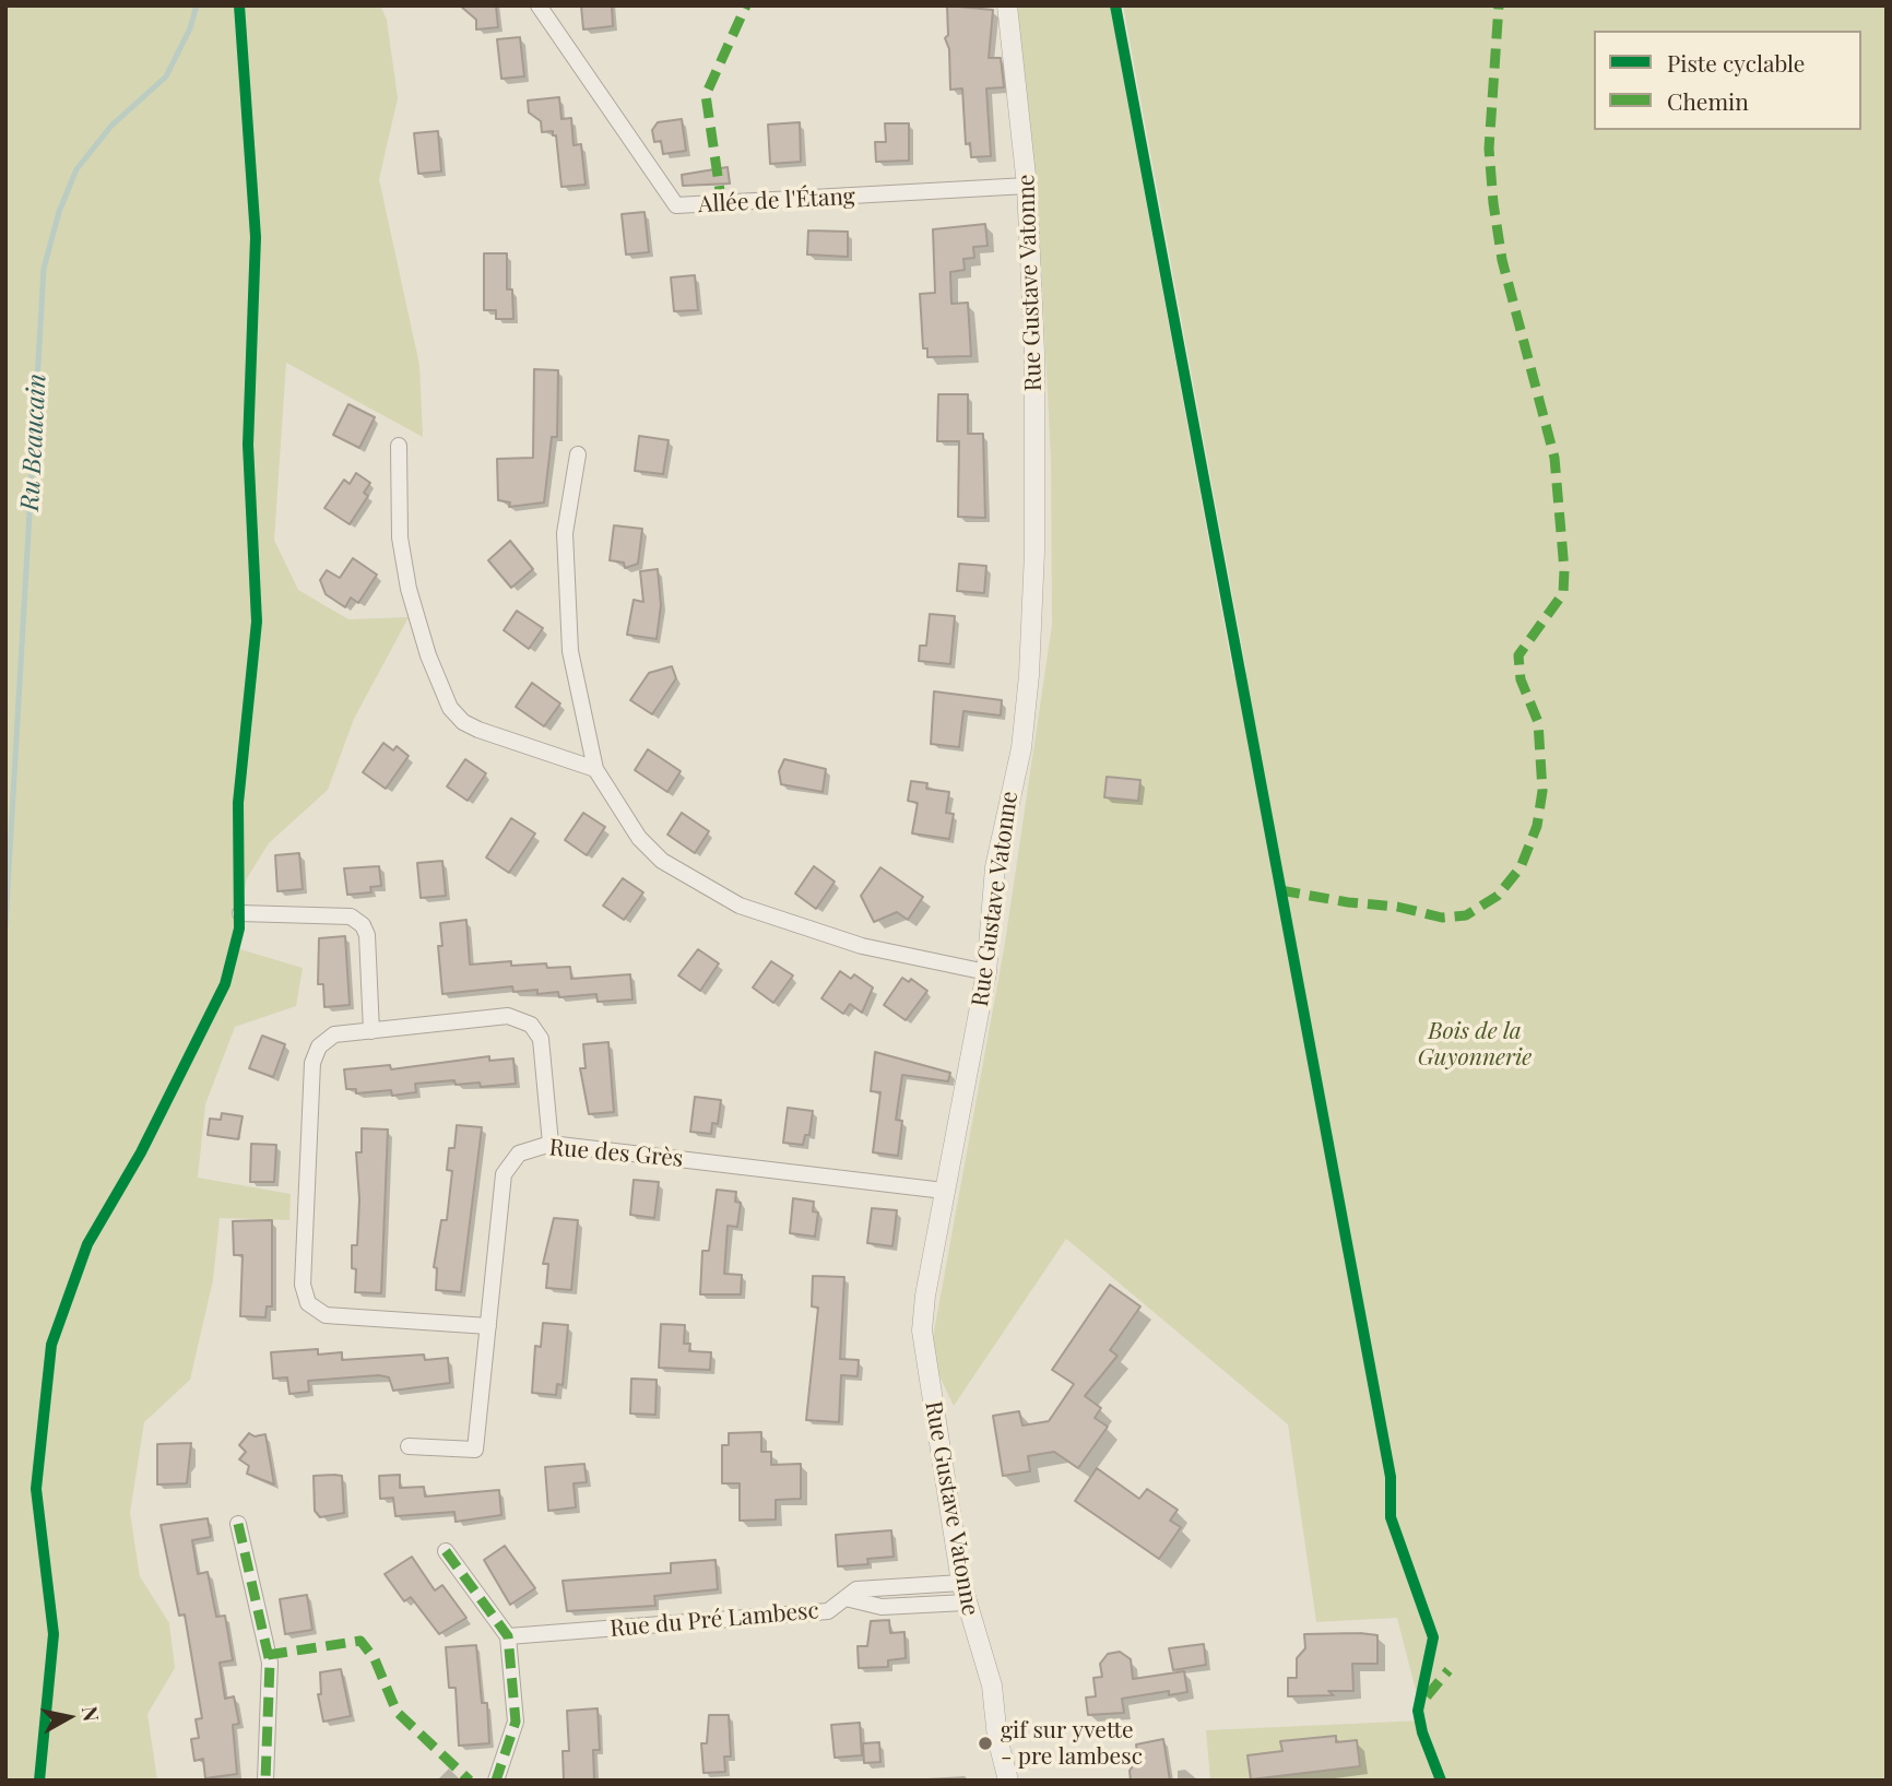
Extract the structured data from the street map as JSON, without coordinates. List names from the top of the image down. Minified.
{"streets":{"street":["Allée de l'Étang","Rue Gustave Vatonne","Rue des Grès","Rue du Pré Lambesc"]},"crossings":[["Allée de l'Étang","Rue Gustave Vatonne"],["Rue Gustave Vatonne","Rue des Grès"],["Rue Gustave Vatonne","Rue du Pré Lambesc"]],"water":["Ru Beaucain"],"parks":["Bois de la Guyonnerie"],"places":["gif sur yvette - pre lambesc"],"legend":["Piste cyclable","Chemin"],"north":"right"}
